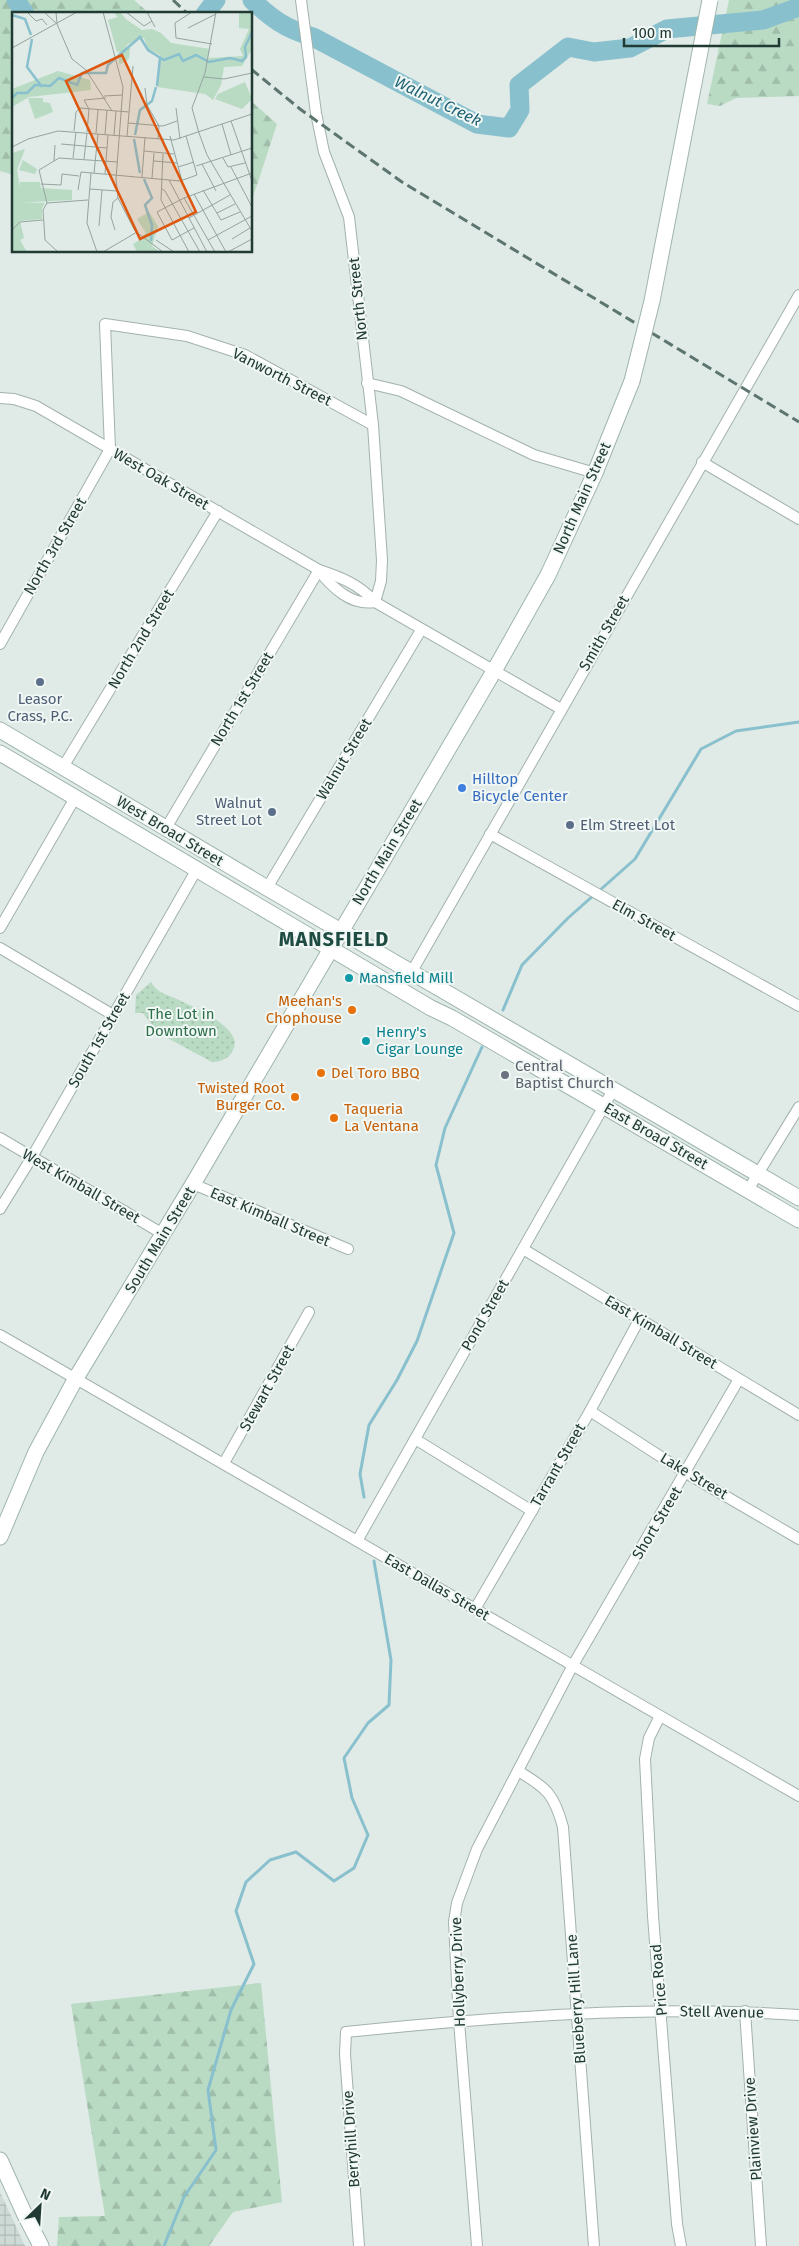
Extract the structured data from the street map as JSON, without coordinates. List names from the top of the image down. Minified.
{"streets":{"main road":["North Main Street","West Broad Street","East Broad Street","South Main Street"],"street":["North Street","Vanworth Street","West Oak Street","North 3rd Street","Smith Street","North 2nd Street","North 1st Street","Walnut Street","Elm Street","South 1st Street","West Kimball Street","East Kimball Street","Pond Street","Stewart Street","Tarrant Street","Lake Street","Short Street","East Dallas Street","Hollyberry Drive","Price Road","Blueberry Hill Lane","Stell Avenue","Plainview Drive","Berryhill Drive"]},"crossings":[["North Street","Vanworth Street"],["North Street","West Oak Street"],["Vanworth Street","West Oak Street"],["Vanworth Street","North 3rd Street"],["West Oak Street","North Main Street"],["West Oak Street","North 3rd Street"],["West Oak Street","Smith Street"],["West Oak Street","North 2nd Street"],["West Oak Street","North 1st Street"],["West Oak Street","Walnut Street"],["North Main Street","West Broad Street"],["North Main Street","East Broad Street"],["North Main Street","South Main Street"],["Smith Street","Elm Street"],["Smith Street","East Broad Street"],["North 2nd Street","West Broad Street"],["North 1st Street","West Broad Street"],["Walnut Street","West Broad Street"],["West Broad Street","South 1st Street"],["West Broad Street","East Broad Street"],["West Broad Street","South Main Street"],["South 1st Street","West Kimball Street"],["East Broad Street","South Main Street"],["East Broad Street","Pond Street"],["West Kimball Street","South Main Street"],["East Kimball Street","South Main Street"],["East Kimball Street","Pond Street"],["East Kimball Street","Tarrant Street"],["East Kimball Street","Short Street"],["South Main Street","East Dallas Street"],["Pond Street","East Dallas Street"],["Stewart Street","East Dallas Street"],["Tarrant Street","Lake Street"],["Tarrant Street","East Dallas Street"],["Lake Street","Short Street"],["Short Street","East Dallas Street"],["Short Street","Hollyberry Drive"],["East Dallas Street","Hollyberry Drive"],["East Dallas Street","Price Road"],["Hollyberry Drive","Blueberry Hill Lane"],["Hollyberry Drive","Stell Avenue"],["Price Road","Stell Avenue"],["Blueberry Hill Lane","Stell Avenue"],["Stell Avenue","Plainview Drive"],["Stell Avenue","Berryhill Drive"]],"districts":["MANSFIELD"],"water":["Walnut Creek"],"parks":["The Lot in Downtown"],"places":["Leasor Crass, P.C.","Hilltop Bicycle Center","Walnut Street Lot","Elm Street Lot","Mansfield Mill","Meehan's Chophouse","Henry's Cigar Lounge","Del Toro BBQ","Central Baptist Church","Twisted Root Burger Co.","Taqueria La Ventana"],"scale_bar":"100 m","north":"top right"}
